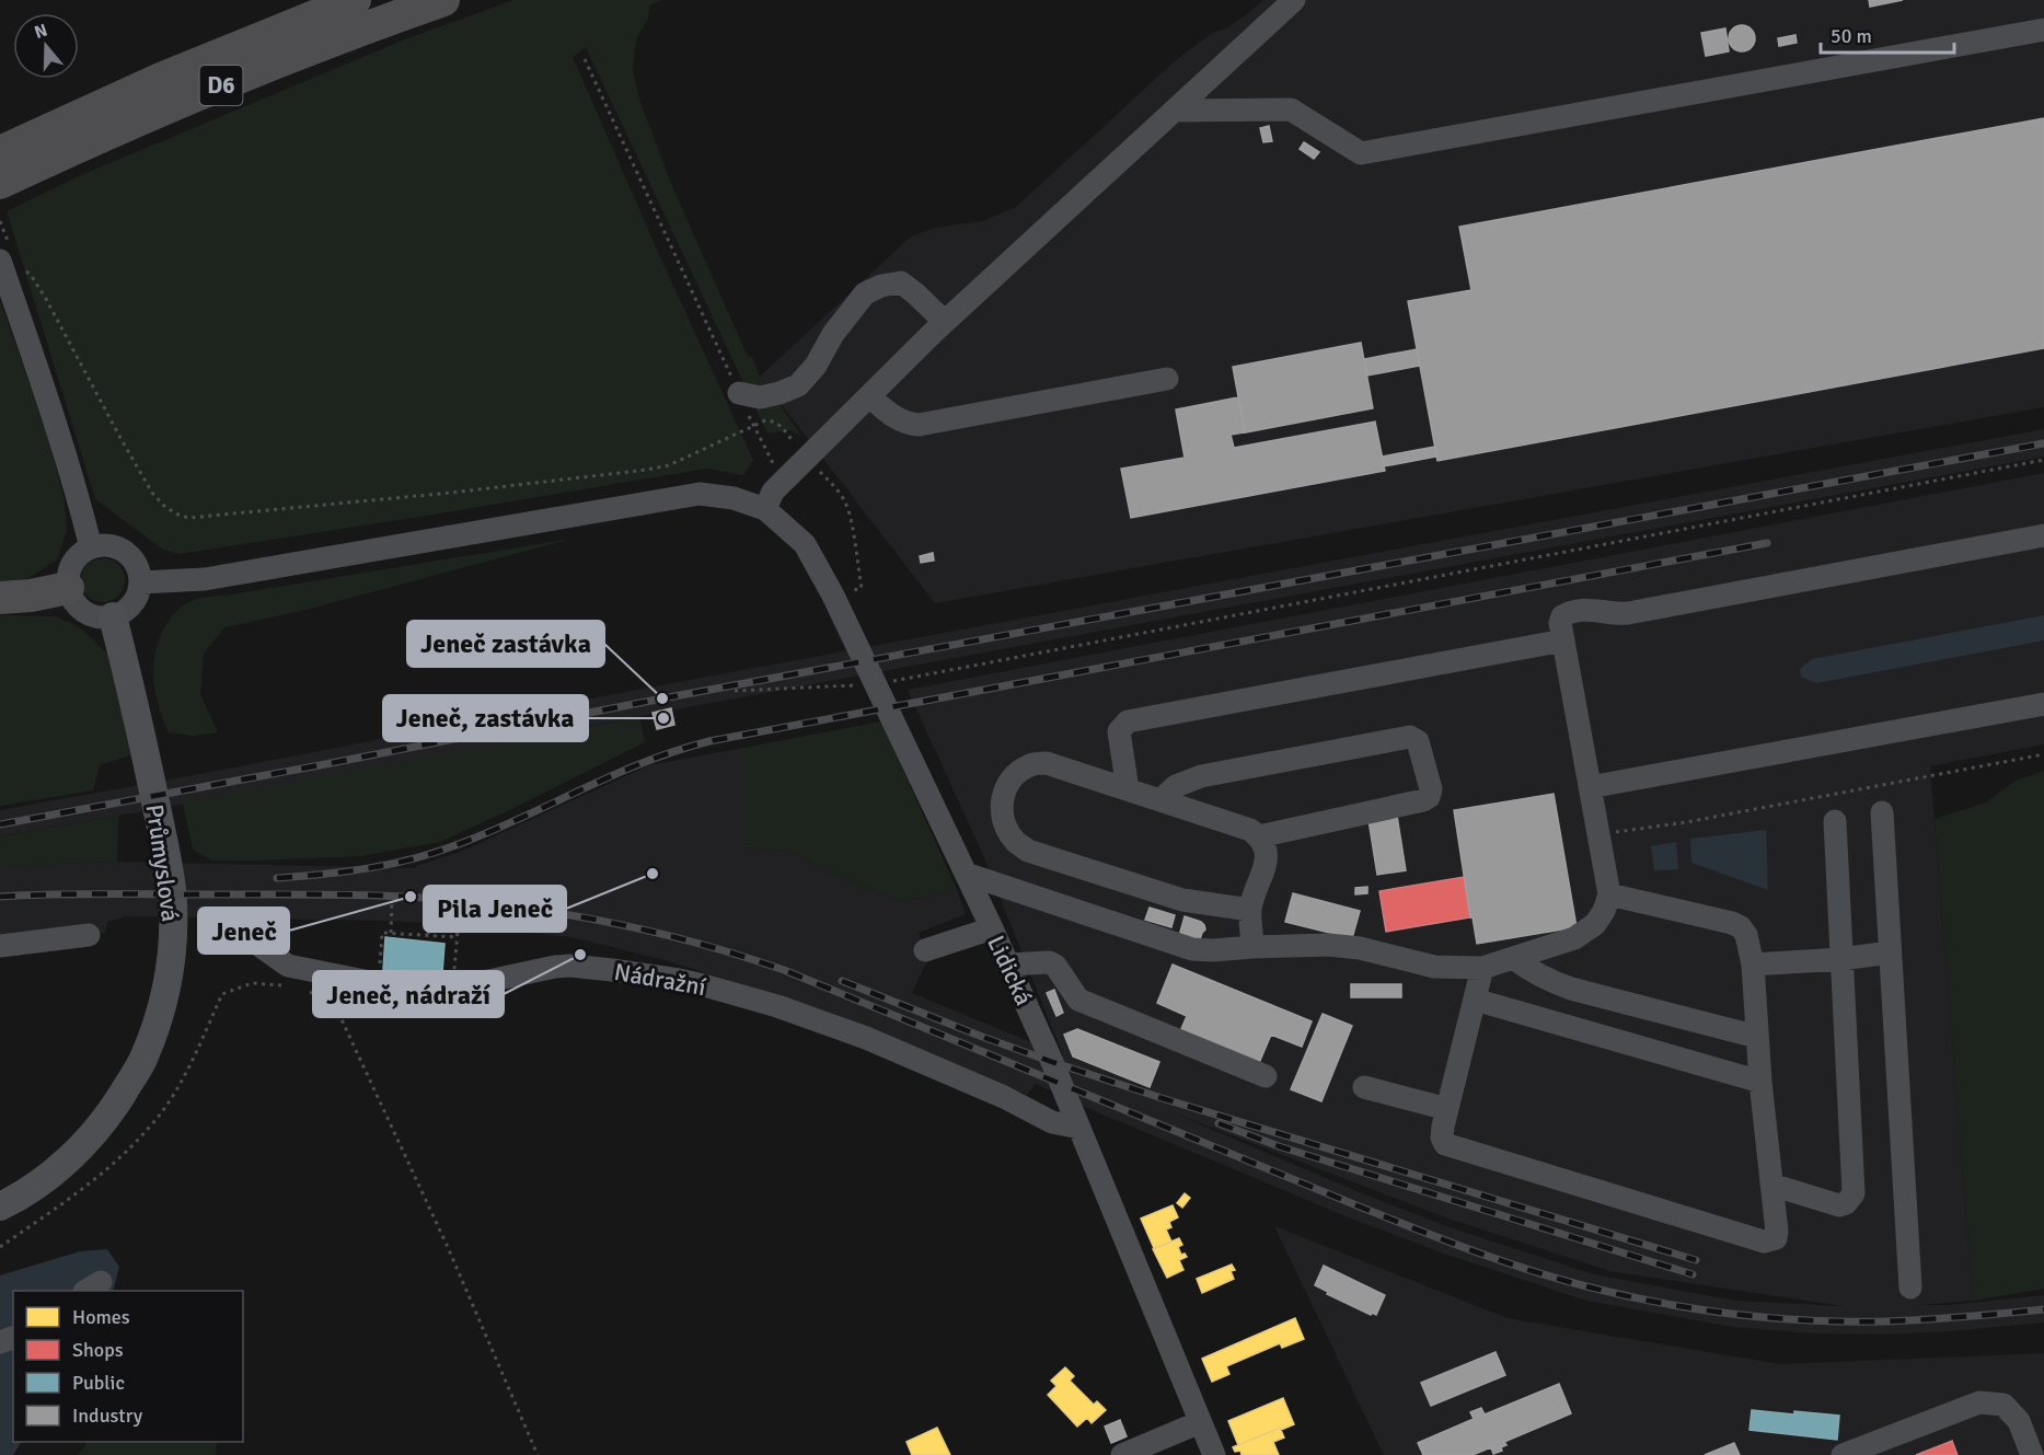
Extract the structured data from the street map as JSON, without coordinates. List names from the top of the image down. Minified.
{"streets":{"highway":["D6"],"main road":["Průmyslová"],"street":["Lidická","Nádražní"]},"crossings":[["Lidická","Nádražní"]],"places":["Jeneč zastávka","Jeneč, zastávka","Pila Jeneč","Jeneč","Jeneč, nádraží"],"legend":["Homes","Shops","Public","Industry"],"scale_bar":"50 m","north":"top"}
